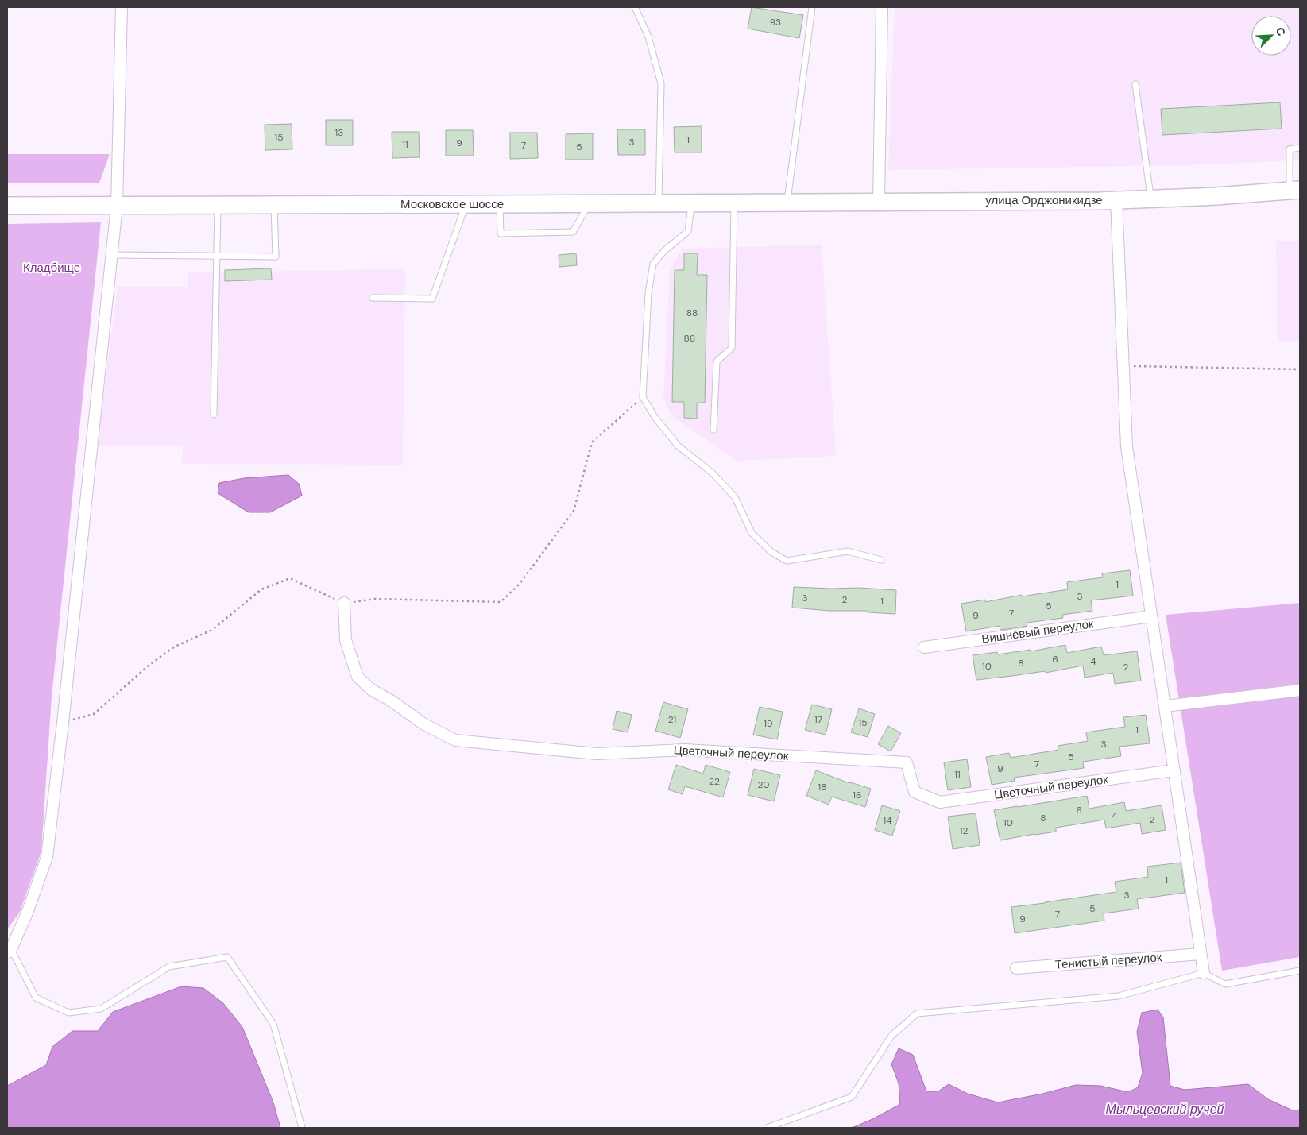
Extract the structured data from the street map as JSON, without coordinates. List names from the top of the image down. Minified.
{"streets":{"main road":["улица Орджоникидзе","Московское шоссе"],"street":["Вишнёвый переулок","Цветочный переулок","Тенистый переулок"]},"crossings":[["улица Орджоникидзе","Московское шоссе"]],"water":["Мыльцевский ручей"],"parks":["Кладбище"],"house_numbers":["93","13","15","1","3","9","11","7","5","88","86","1","3","3","2","1","5","7","9","6","4","8","10","2","21","17","15","19","1","3","5","7","9","11","22","20","18","16","6","4","8","2","14","10","12","1","3","5","7","9"],"north":"top right"}
